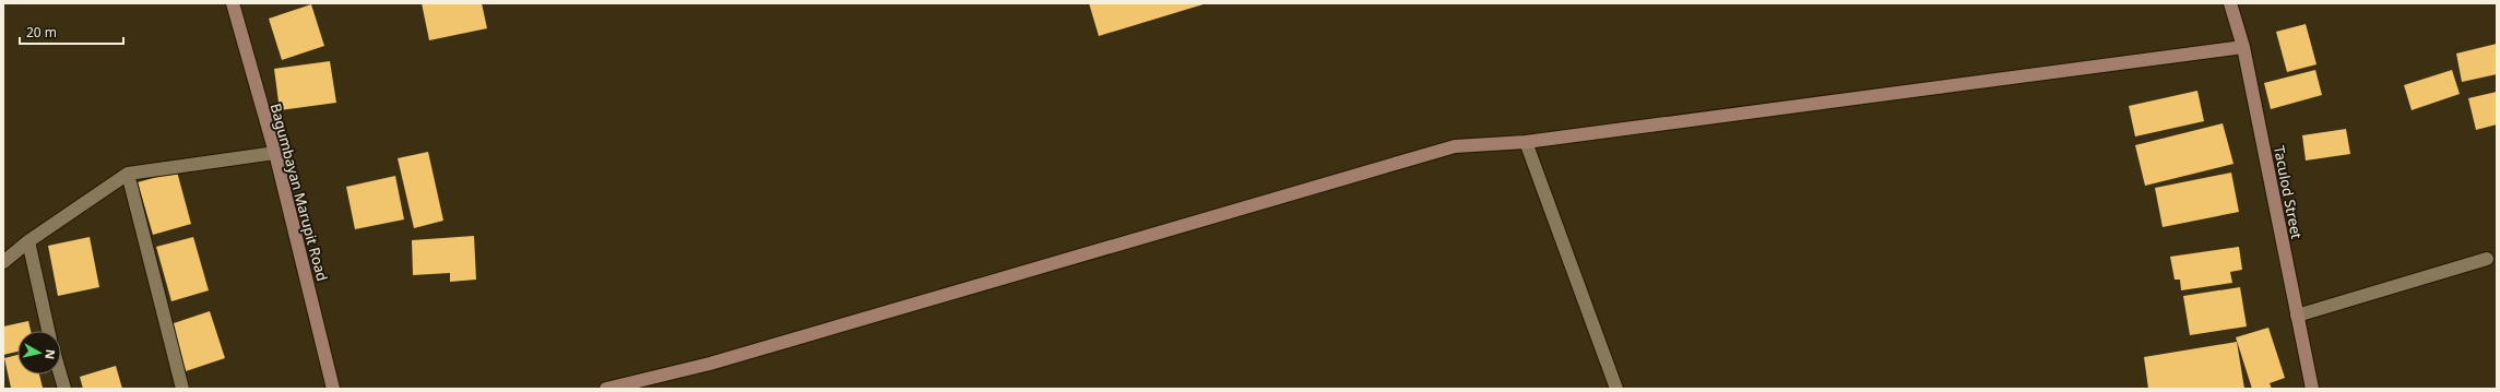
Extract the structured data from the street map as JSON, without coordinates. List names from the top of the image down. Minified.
{"streets":{"street":["Bagumbayan Marupit Road","Taculod Street"]},"scale_bar":"20 m","north":"right"}
